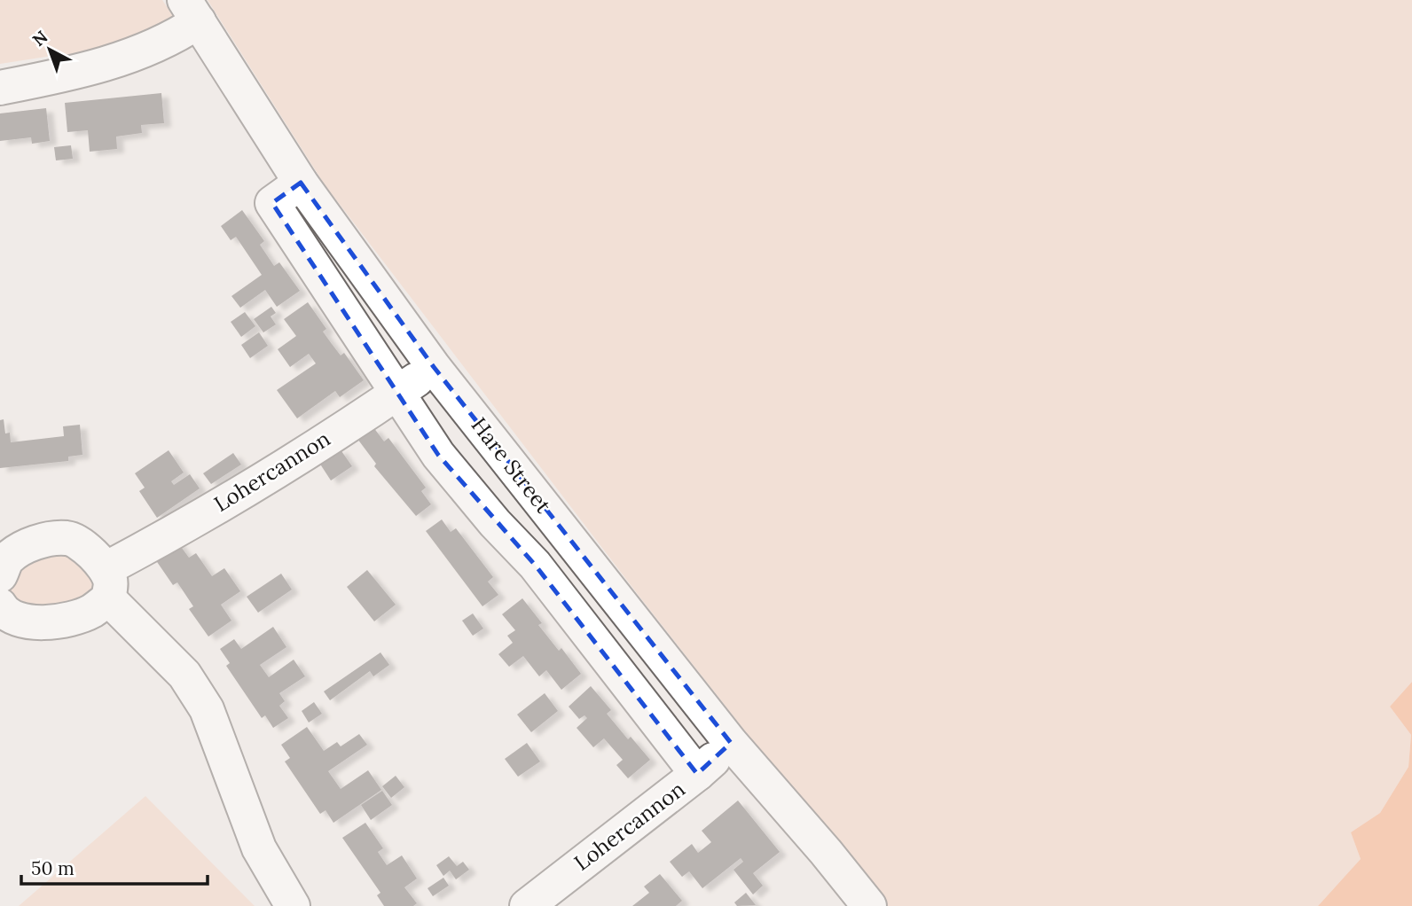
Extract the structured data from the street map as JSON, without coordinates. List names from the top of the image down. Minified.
{"streets":{"street":["Hare Street","Lohercannon"]},"crossings":[["Hare Street","Lohercannon"]],"scale_bar":"50 m","north":"top left"}
